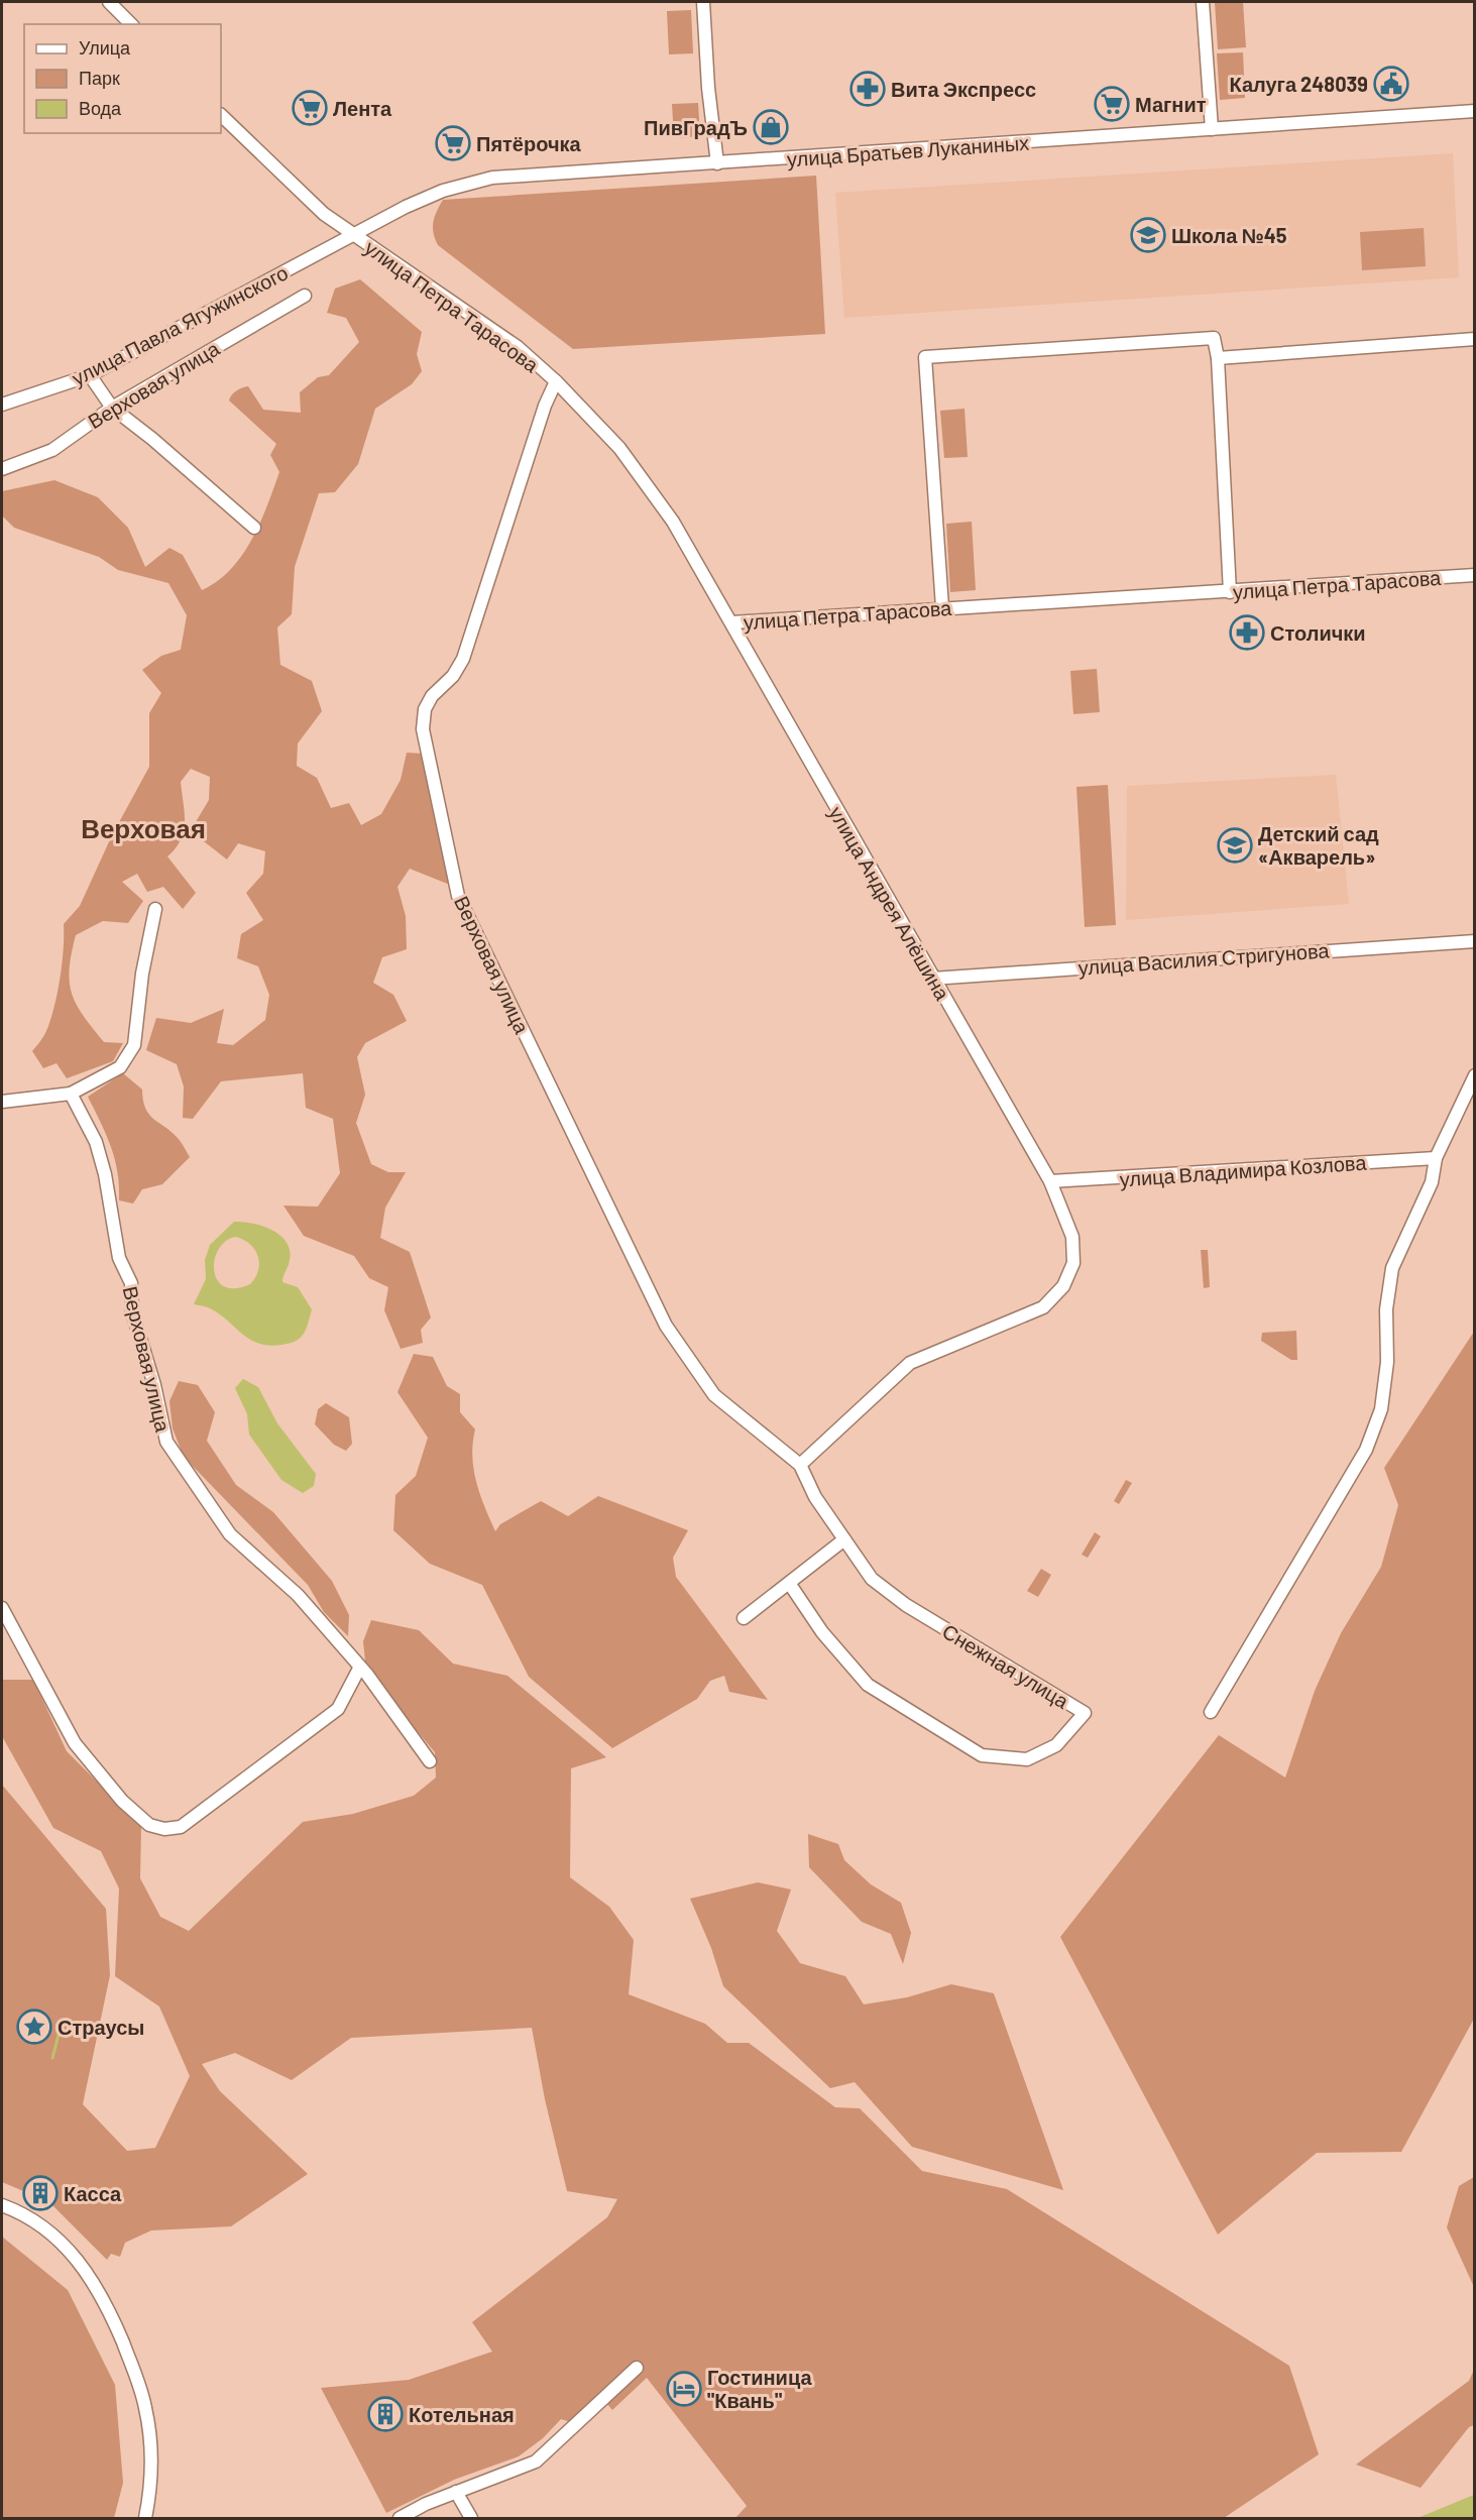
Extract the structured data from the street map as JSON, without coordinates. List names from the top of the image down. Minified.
{"streets":{"street":["улица Братьев Луканиных","улица Петра Тарасова","улица Павла Ягужинского","Верховая улица","улица Андрея Алёшина","улица Василия Стригунова","улица Владимира Козлова","Снежная улица"]},"crossings":[["улица Братьев Луканиных","улица Петра Тарасова"],["улица Братьев Луканиных","улица Павла Ягужинского"],["улица Петра Тарасова","улица Павла Ягужинского"],["улица Петра Тарасова","Верховая улица"],["улица Петра Тарасова","улица Андрея Алёшина"],["Верховая улица","улица Андрея Алёшина"],["Верховая улица","Снежная улица"],["улица Андрея Алёшина","улица Василия Стригунова"],["улица Андрея Алёшина","улица Владимира Козлова"],["улица Андрея Алёшина","Снежная улица"]],"districts":["Верховая"],"places":{"public building":["Калуга 248039"],"pharmacy":["Вита Экспресс","Столички"],"supermarket":["Магнит","Лента","Пятёрочка"],"shop":["ПивГрадЪ"],"school or university":["Школа №45","Детский сад «Акварель»"],"place":["Страусы"],"building":["Касса","Котельная"],"hotel":["Гостиница \"Квань\""]},"legend":["Улица","Парк","Вода"]}
